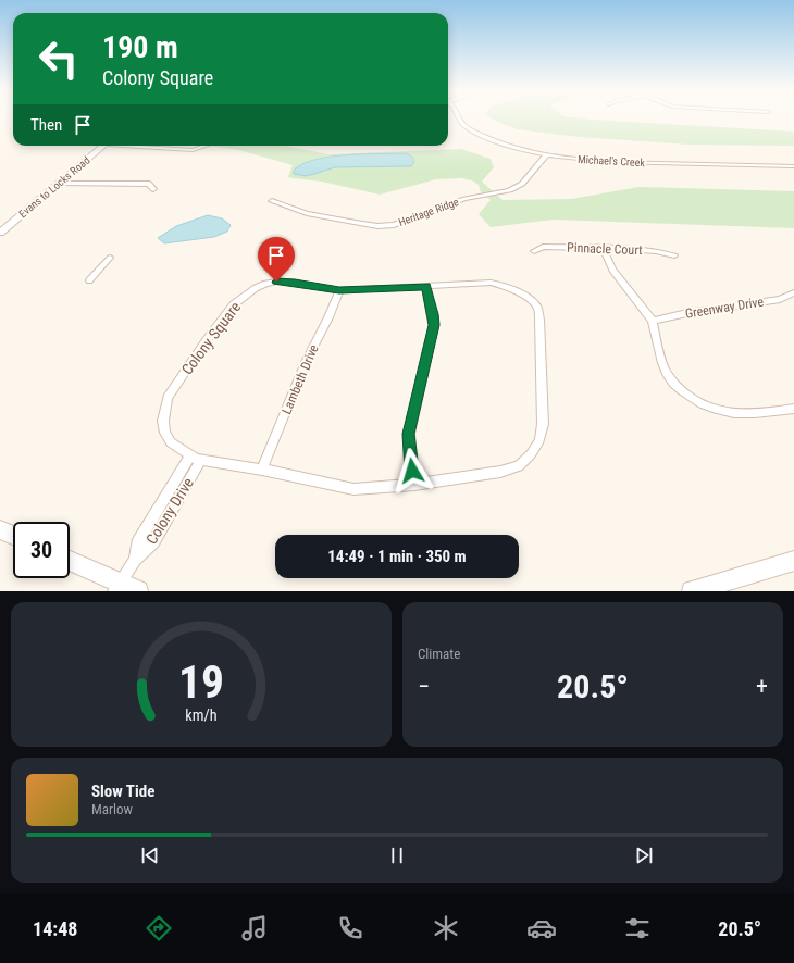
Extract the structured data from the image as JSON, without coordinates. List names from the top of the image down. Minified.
{"streets":{"street":["Michael's Creek","Evans to Locks Road","Heritage Ridge","Pinnacle Court","Greenway Drive","Colony Square","Lambeth Drive","Colony Drive"]},"crossings":[["Michael's Creek","Heritage Ridge"],["Colony Square","Lambeth Drive"],["Colony Square","Colony Drive"]],"page":{"turn":["190 m","Colony Square"],"then":"Then","limit":"30","trip":"14:49 · 1 min · 350 m","tile":"Climate","heat":["−","20.5°","+"],"song":["Slow Tide","Marlow"],"tabs":["14:48","20.5°"],"gauge":["19","km/h"]}}
